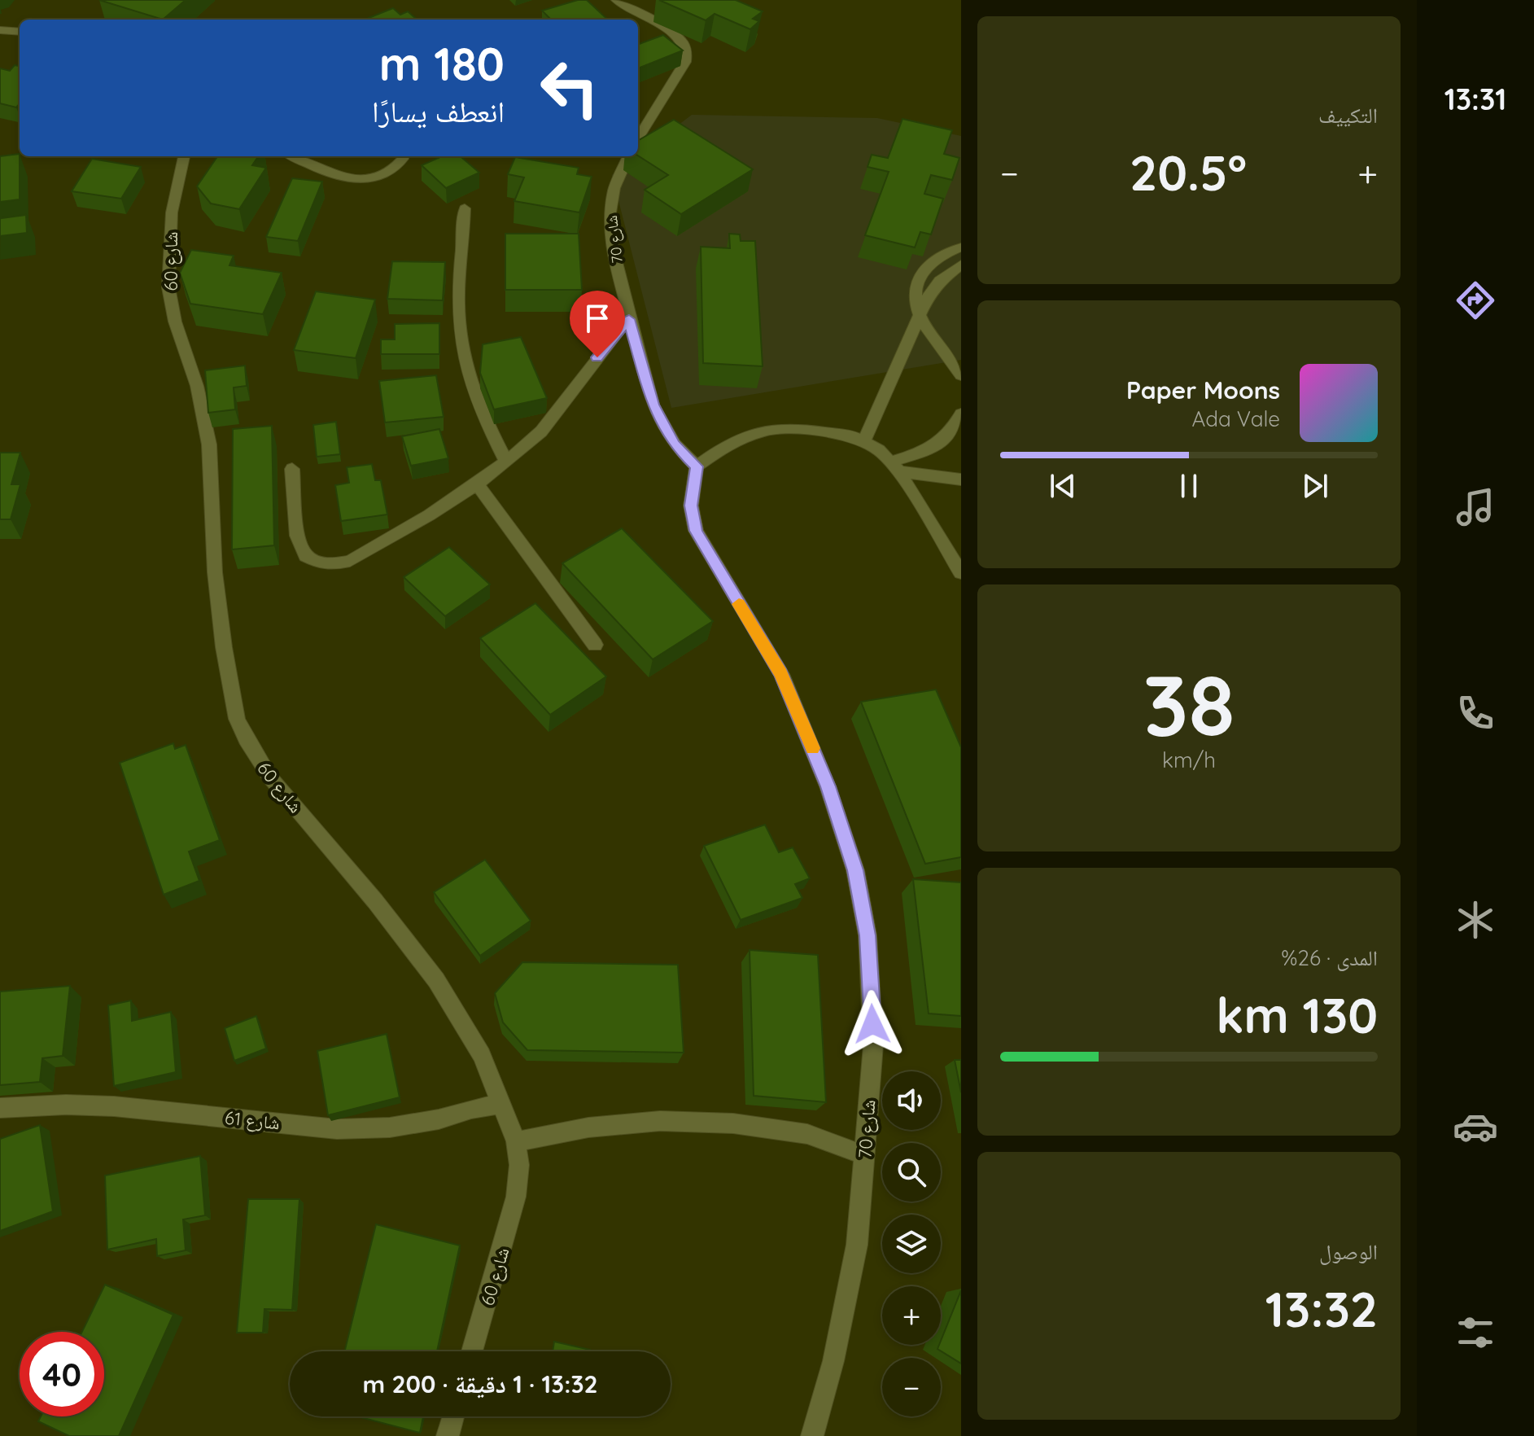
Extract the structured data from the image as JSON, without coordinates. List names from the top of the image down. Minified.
{"streets":{"street":["شارع 70","شارع 60","شارع 61"]},"crossings":[["شارع 60","شارع 61"]],"page":{"tabs":"13:31","tile":["التكييف",["38","km/h"],["المدى · 26%","130 km"],["الوصول","13:32"]],"turn":["180 m","انعطف يسارًا"],"heat":["−","20.5°","+"],"song":["Paper Moons","Ada Vale"],"map_buttons":["+","−"],"limit":"40","trip":"13:32 · 1 دقيقة · 200 m"}}
